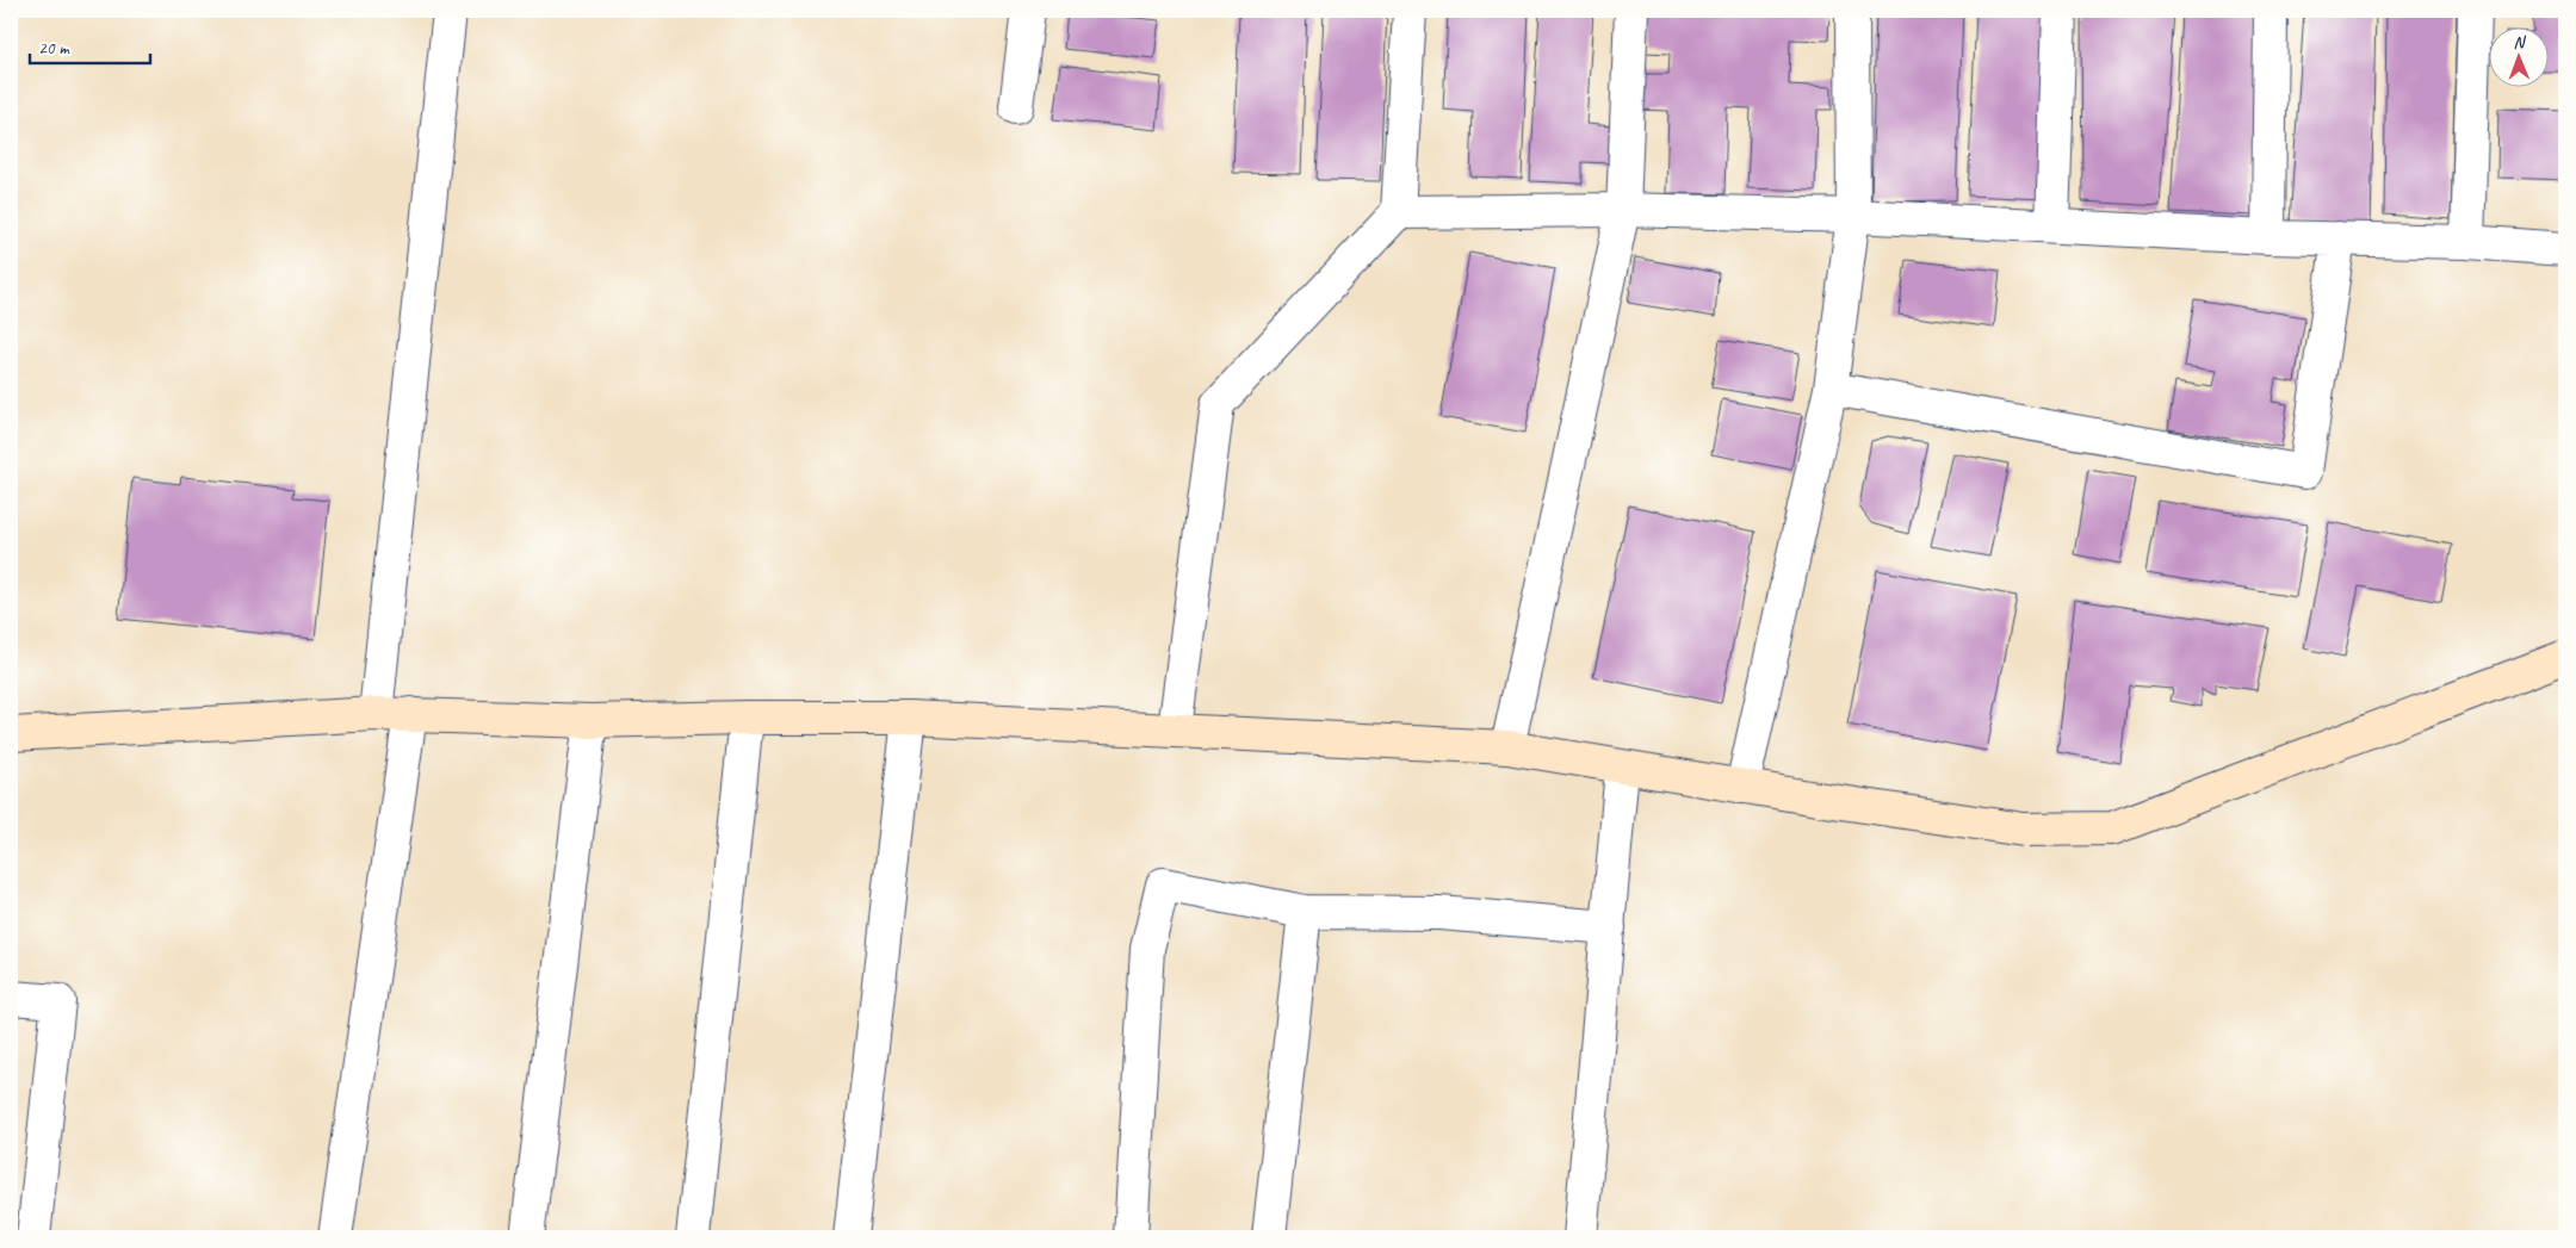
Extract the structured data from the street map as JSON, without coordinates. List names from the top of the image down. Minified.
{"scale_bar":"20 m","north":"top"}
